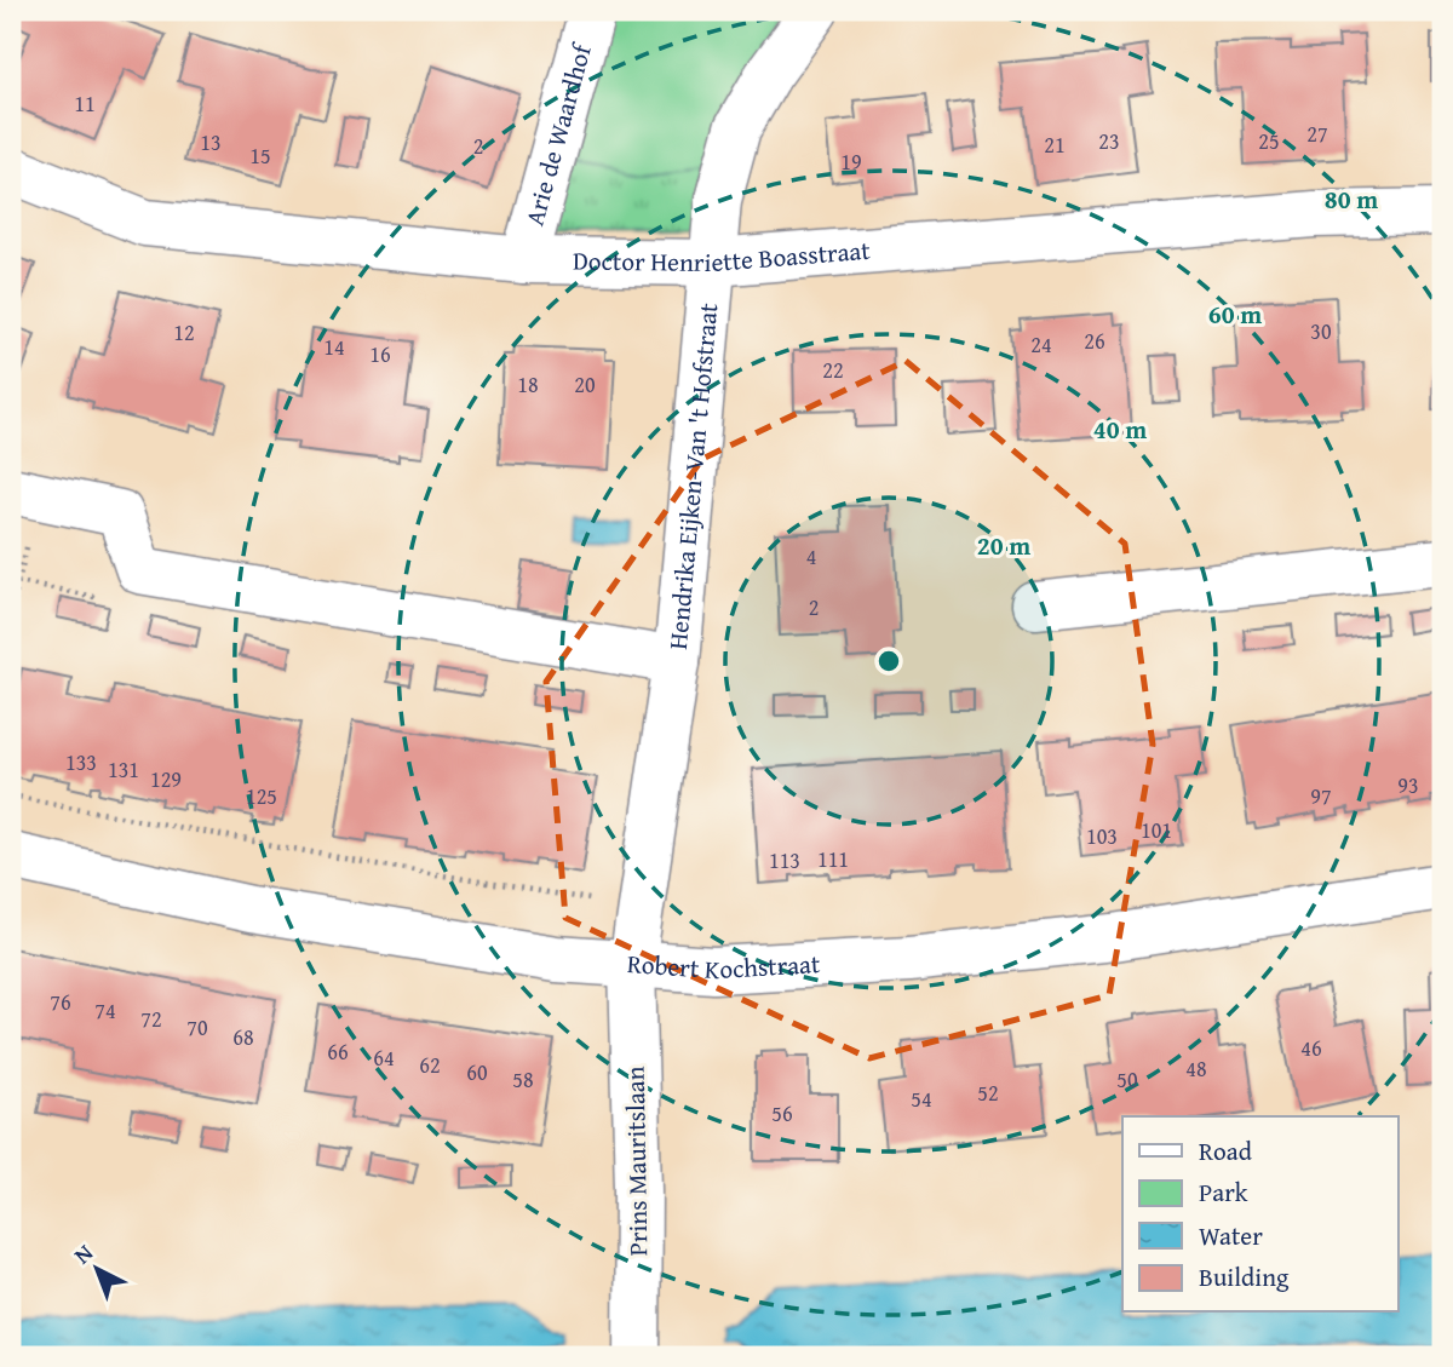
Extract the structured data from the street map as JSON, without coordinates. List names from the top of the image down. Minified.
{"streets":{"street":["Arie de Waardhof","Doctor Henriette Boasstraat","Hendrika Eijken-Van 't Hofstraat","Robert Kochstraat","Prins Mauritslaan"]},"crossings":[["Arie de Waardhof","Doctor Henriette Boasstraat"],["Doctor Henriette Boasstraat","Hendrika Eijken-Van 't Hofstraat"],["Hendrika Eijken-Van 't Hofstraat","Robert Kochstraat"],["Hendrika Eijken-Van 't Hofstraat","Prins Mauritslaan"],["Robert Kochstraat","Prins Mauritslaan"]],"house_numbers":["11","27","23","25","13","21","2","15","19","30","12","26","24","14","16","22","18","20","4","2","133","131","129","93","125","97","101","103","111","113","76","74","72","70","68","46","66","64","62","48","60","58","50","52","54","56"],"legend":["Road","Park","Water","Building"],"north":"top left","rings":["80 m","60 m","40 m","20 m"]}
